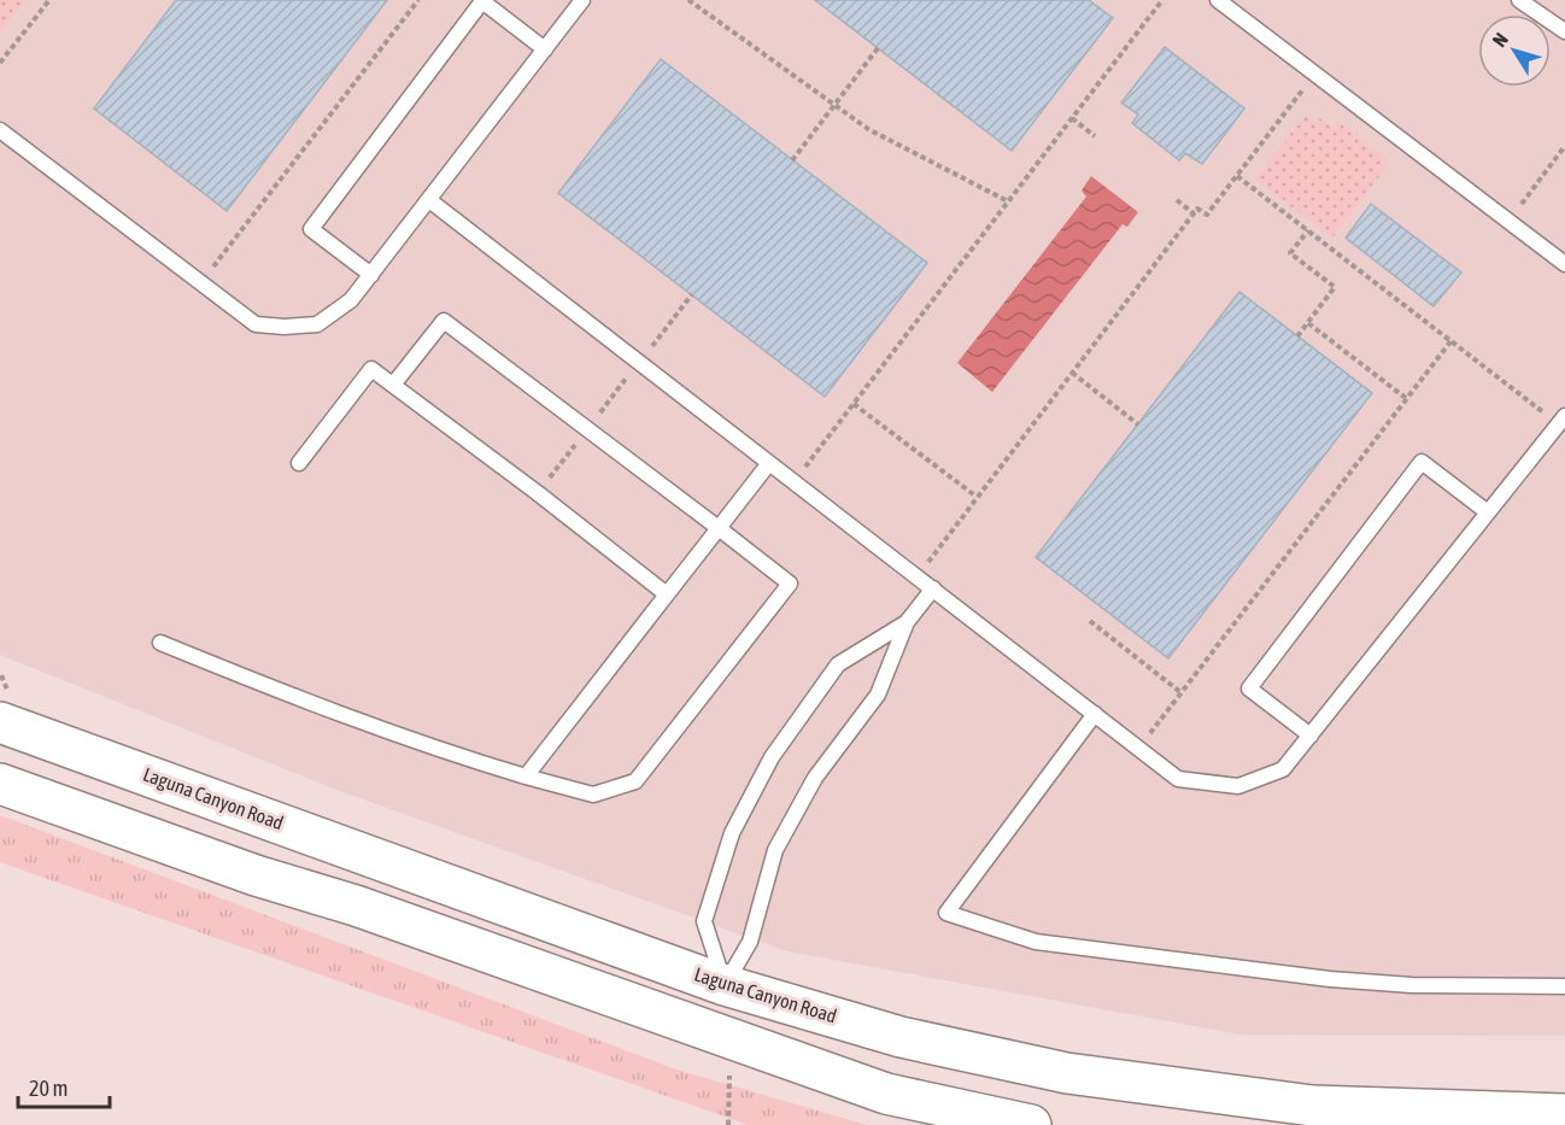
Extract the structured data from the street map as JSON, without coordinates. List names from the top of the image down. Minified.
{"streets":{"main road":["Laguna Canyon Road"]},"scale_bar":"20 m","north":"top left"}
